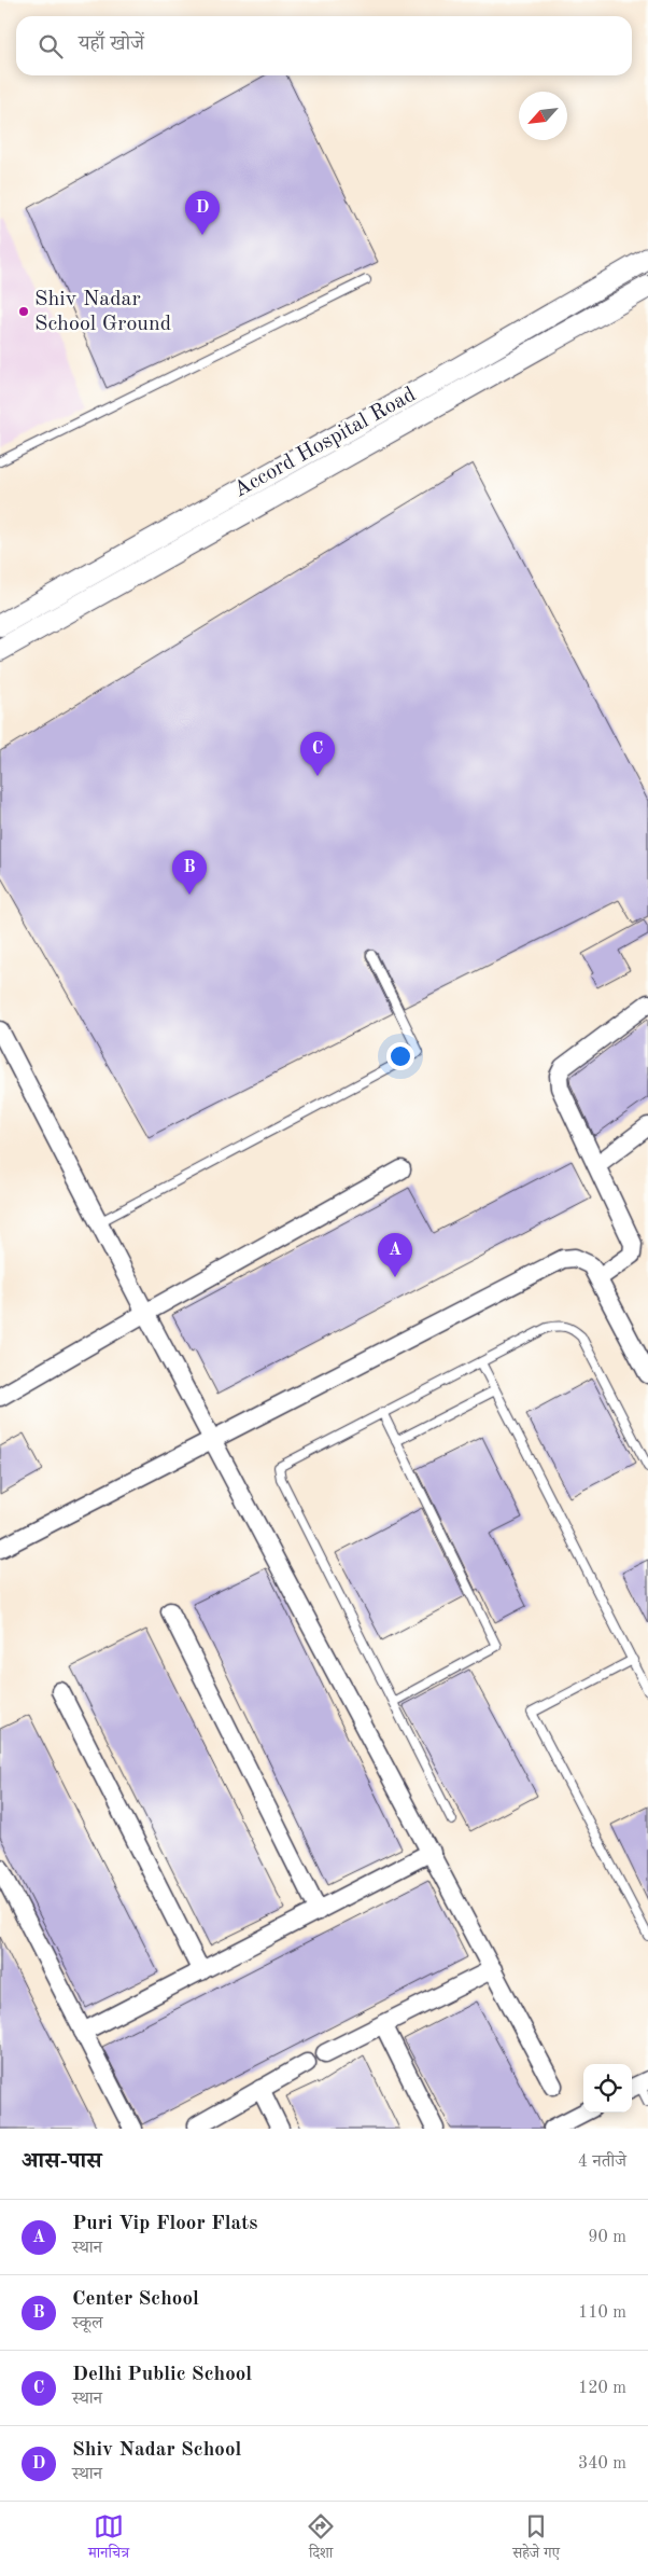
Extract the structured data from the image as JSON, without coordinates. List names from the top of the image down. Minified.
{"streets":{"street":["Accord Hospital Road"]},"places":["Shiv Nadar School Ground"],"north":"bottom left","page":{"search":"यहाँ खोजें","pins":["D","C","B","A"],"heading":["आस-पास","4 नतीजे"],"list":[{"mark":"A","name":"Puri Vip Floor Flats","note":"स्थान","value":"90 m"},{"mark":"B","name":"Center School","note":"स्कूल","value":"110 m"},{"mark":"C","name":"Delhi Public School","note":"स्थान","value":"120 m"},{"mark":"D","name":"Shiv Nadar School","note":"स्थान","value":"340 m"}],"nav":["मानचित्र","दिशा","सहेजे गए"]}}
